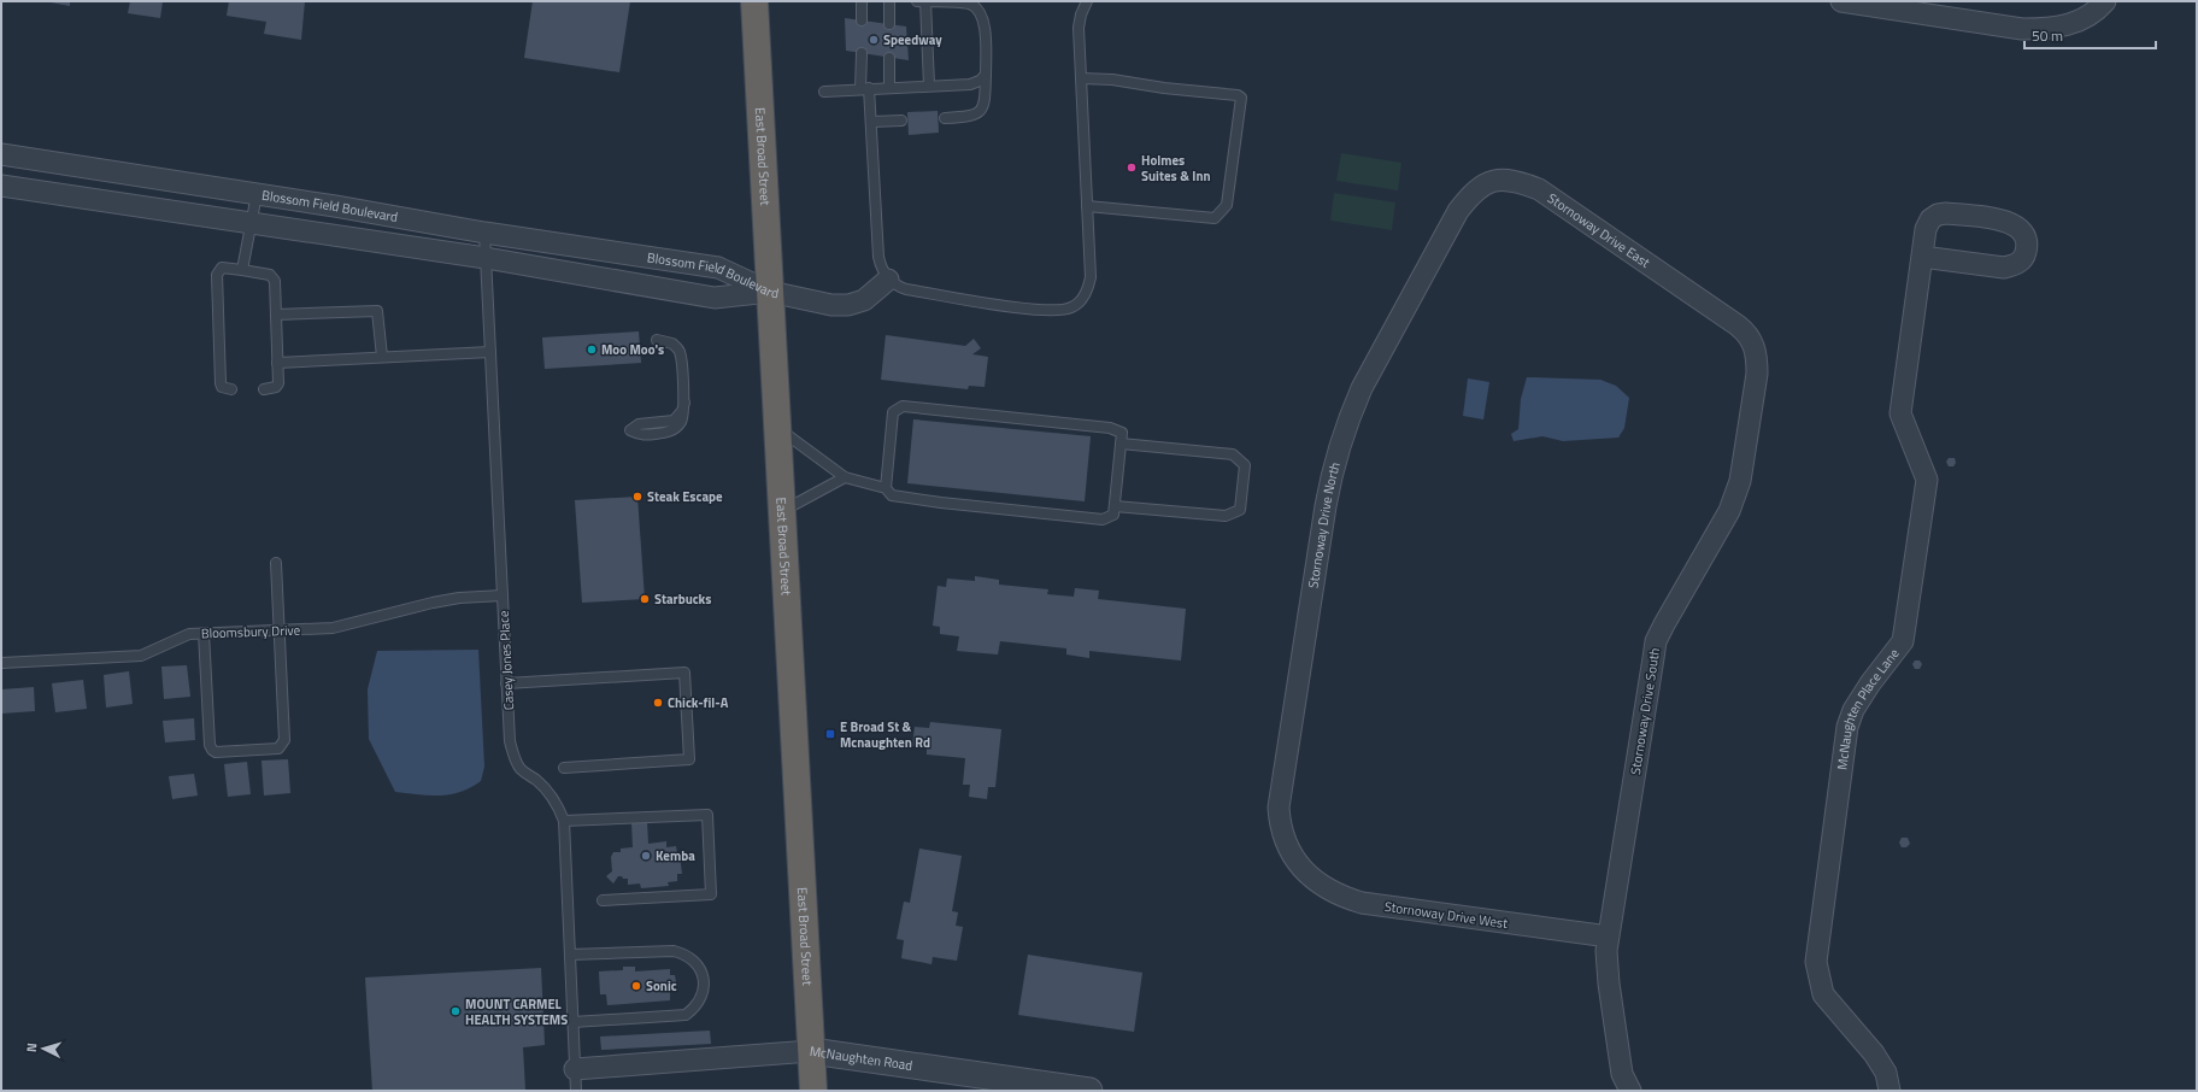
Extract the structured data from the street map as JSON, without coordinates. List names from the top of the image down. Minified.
{"streets":{"highway":["East Broad Street"],"street":["Blossom Field Boulevard","Stornoway Drive East","Stornoway Drive North","McNaughten Place Lane","Stornoway Drive South","Stornoway Drive West","McNaughten Road"],"lane":["Bloomsbury Drive","Casey Jones Place"]},"crossings":[["East Broad Street","Blossom Field Boulevard"],["East Broad Street","McNaughten Road"],["Blossom Field Boulevard","Casey Jones Place"],["Stornoway Drive East","Stornoway Drive North"],["Stornoway Drive East","Stornoway Drive South"],["Stornoway Drive North","Stornoway Drive West"],["Bloomsbury Drive","Casey Jones Place"],["Casey Jones Place","McNaughten Road"],["Stornoway Drive South","Stornoway Drive West"]],"places":{"other":["Speedway","Holmes Suites & Inn","Moo Moo's","Steak Escape","Starbucks","Chick-fil-A","Kemba","Sonic","MOUNT CARMEL HEALTH SYSTEMS"],"transit":["E Broad St & Mcnaughten Rd"]},"scale_bar":"50 m","north":"left"}
